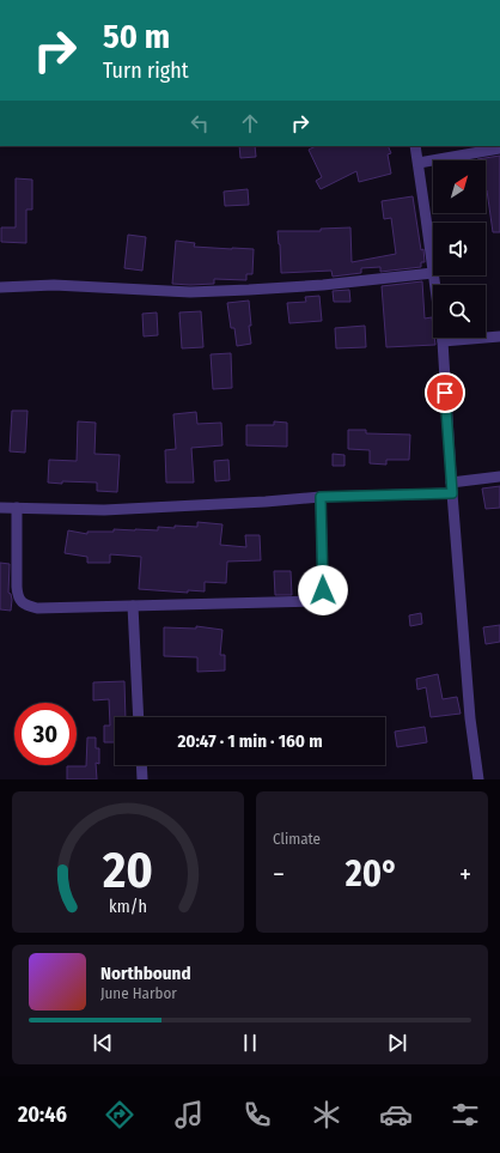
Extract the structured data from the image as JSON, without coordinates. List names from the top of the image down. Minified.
{"north":"top right","page":{"turn":["50 m","Turn right"],"limit":"30","trip":"20:47 · 1 min · 160 m","tile":"Climate","heat":["−","20°","+"],"song":["Northbound","June Harbor"],"tabs":"20:46","gauge":["20","km/h"]}}
